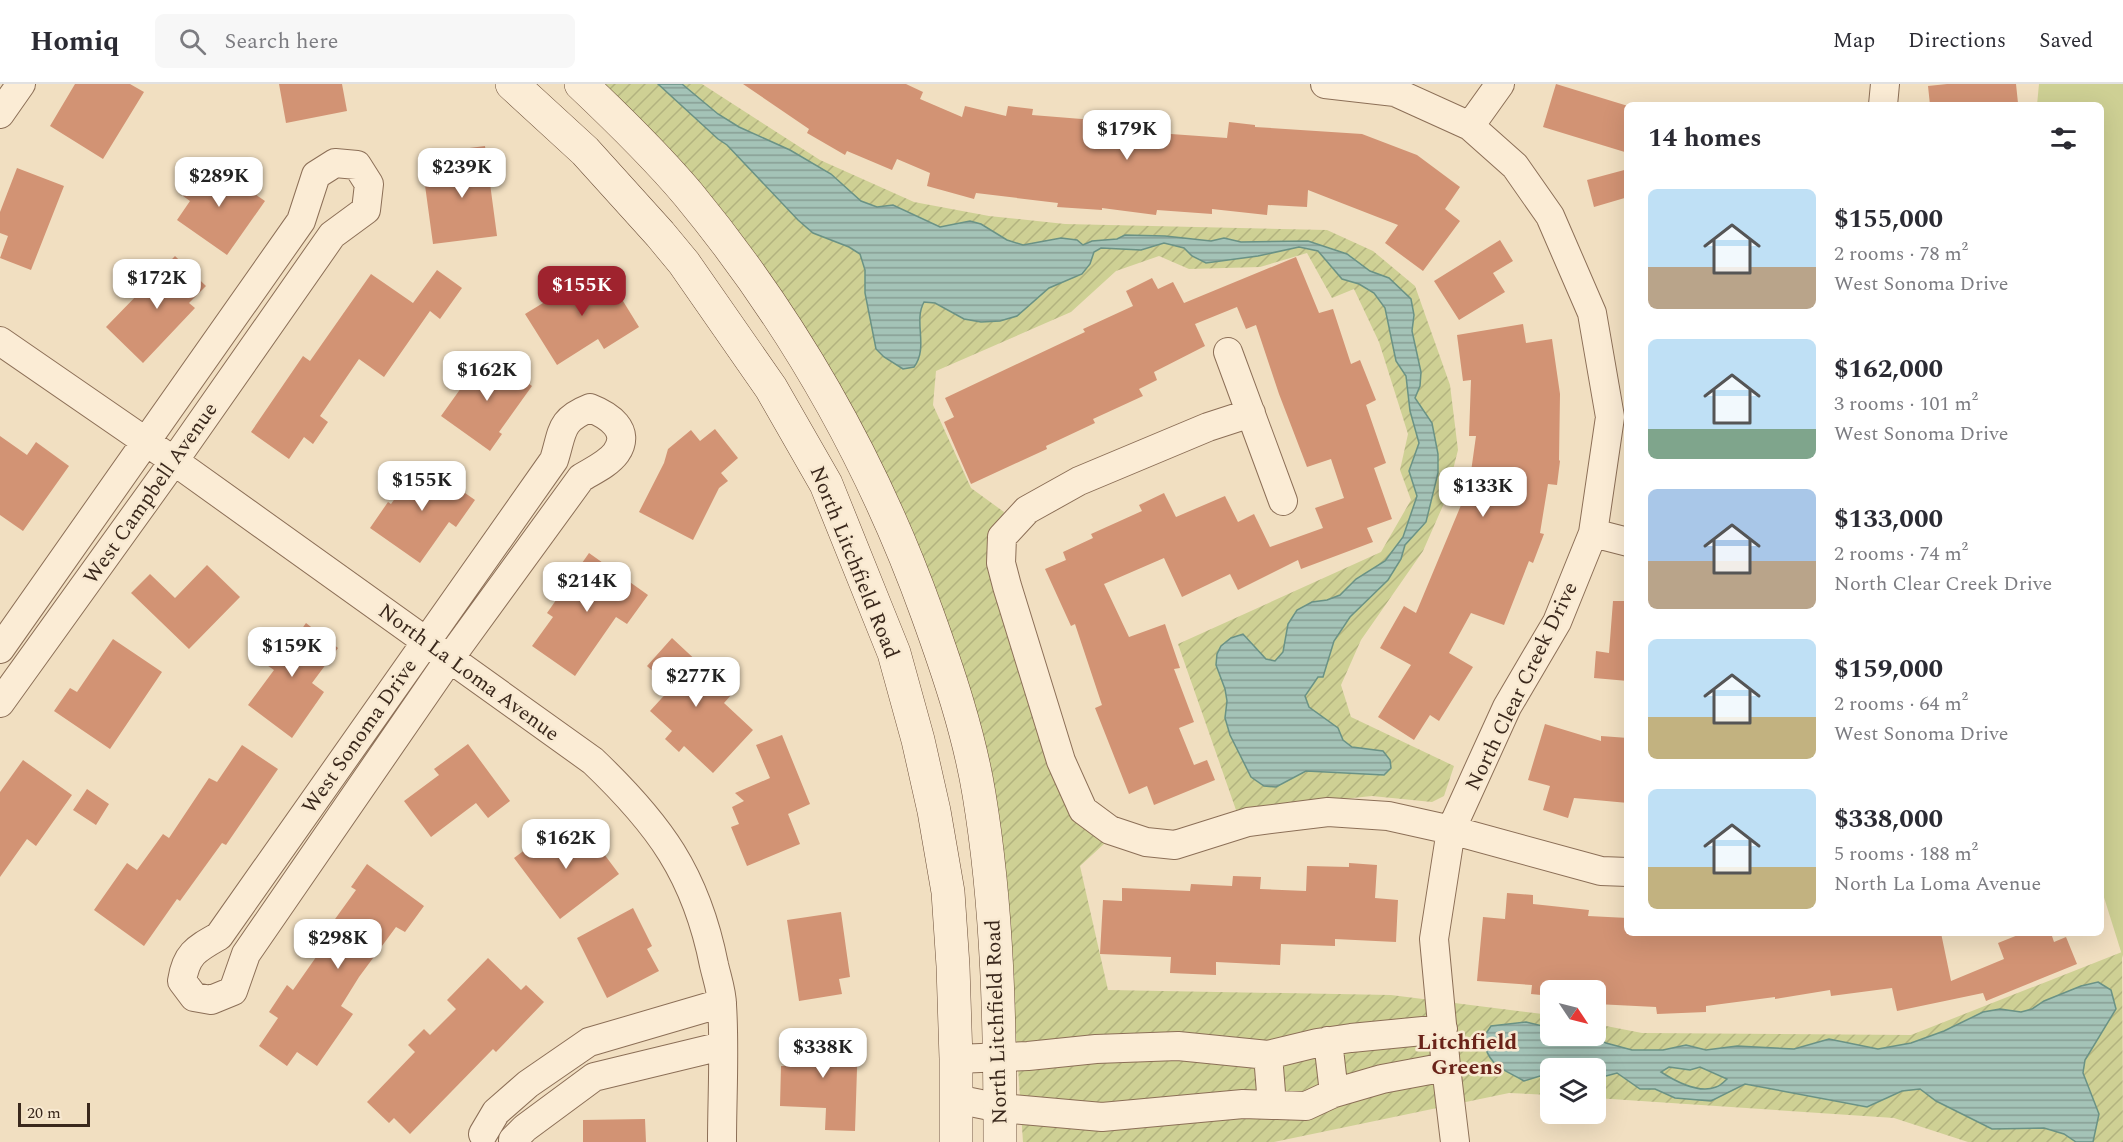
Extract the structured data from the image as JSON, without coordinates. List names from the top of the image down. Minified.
{"streets":{"main road":["North Litchfield Road"],"street":["West Campbell Avenue","North La Loma Avenue","North Clear Creek Drive","West Sonoma Drive"]},"crossings":[["West Campbell Avenue","North La Loma Avenue"],["North La Loma Avenue","West Sonoma Drive"]],"districts":["Litchfield Greens"],"scale_bar":"20 m","north":"bottom right","page":{"header":"Homiq","search":"Search here","nav":["Map","Directions","Saved"],"heading":"14 homes","price":["$179K","$239K","$289K","$172K","$155K","$162K","$155K","$133K","$214K","$159K","$277K","$162K","$298K","$338K"],"list":[{"name":"$155,000","note":"2 rooms · 78 m² · West Sonoma Drive"},{"name":"$162,000","note":"3 rooms · 101 m² · West Sonoma Drive"},{"name":"$133,000","note":"2 rooms · 74 m² · North Clear Creek Drive"},{"name":"$159,000","note":"2 rooms · 64 m² · West Sonoma Drive"},{"name":"$338,000","note":"5 rooms · 188 m² · North La Loma Avenue"}],"scale":"20 m"}}
